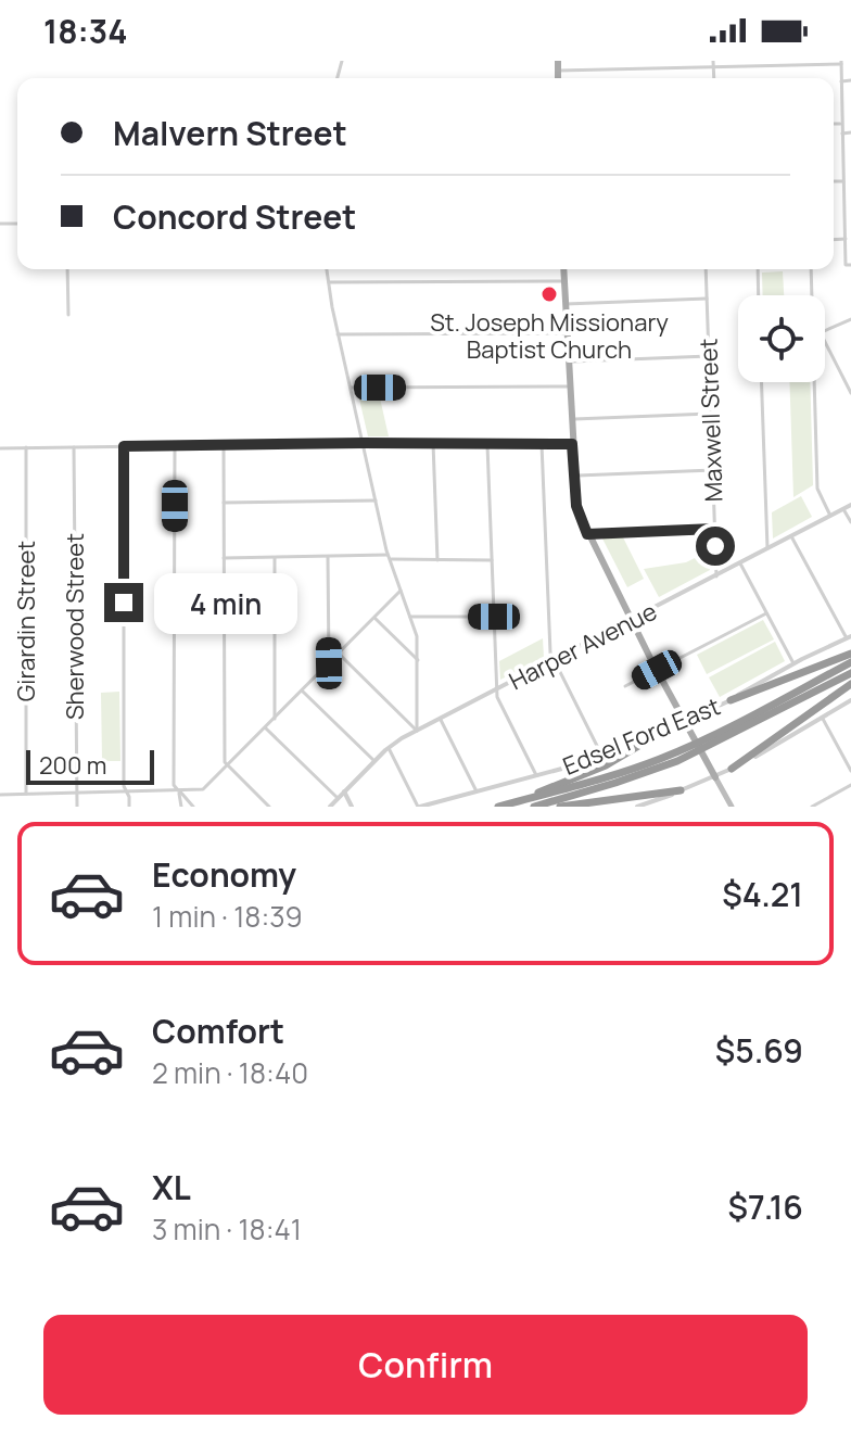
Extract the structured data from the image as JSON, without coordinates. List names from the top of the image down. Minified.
{"streets":{"street":["Maxwell Street","Girardin Street","Sherwood Street","Harper Avenue","Edsel Ford East"]},"crossings":[["Maxwell Street","Harper Avenue"]],"places":["St. Joseph Missionary Baptist Church"],"scale_bar":"200 m","page":{"status":"18:34","banner":["Malvern Street","Concord Street"],"bubble":"4 min","scale":"200 m","list":[{"name":"Economy","note":"1 min · 18:39","value":"$4.21"},{"name":"Comfort","note":"2 min · 18:40","value":"$5.69"},{"name":"XL","note":"3 min · 18:41","value":"$7.16"}],"buttons":"Confirm"}}
